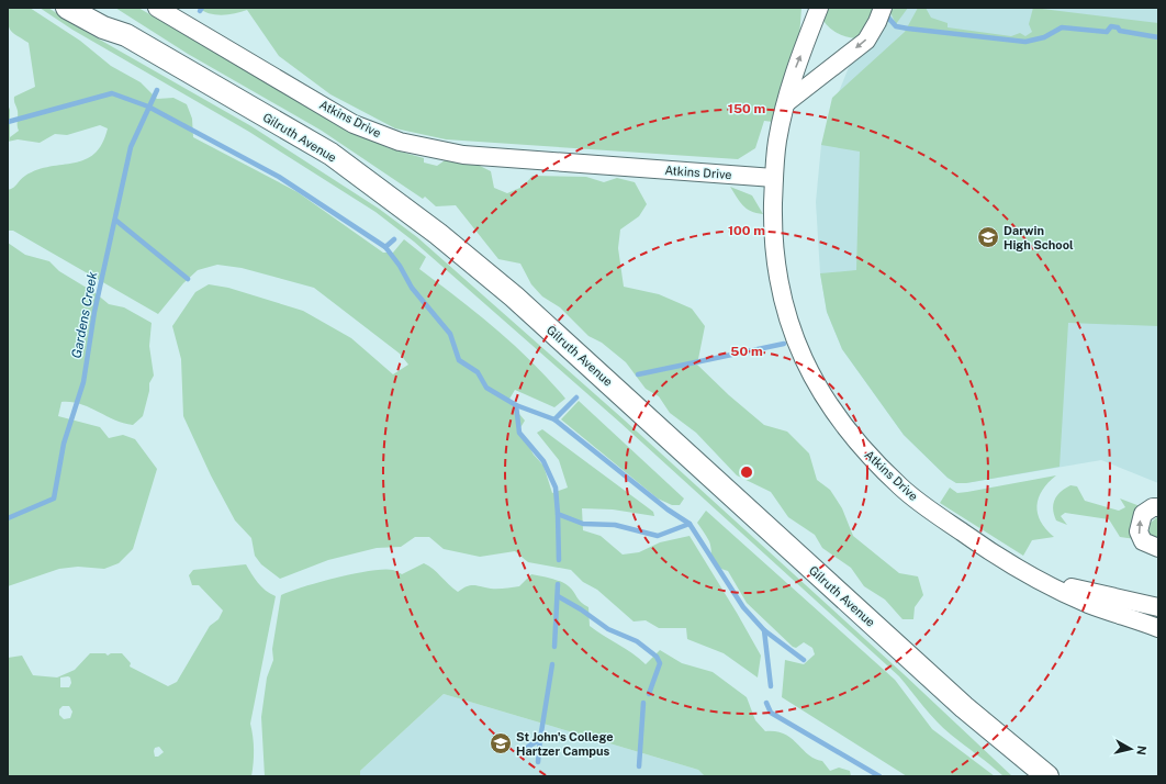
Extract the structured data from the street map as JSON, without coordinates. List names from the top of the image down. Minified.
{"streets":{"street":["Atkins Drive","Gilruth Avenue"]},"water":["Gardens Creek"],"places":{"school or university":["Darwin High School","St John's College Hartzer Campus"]},"north":"right","rings":["150 m","100 m","50 m"]}
